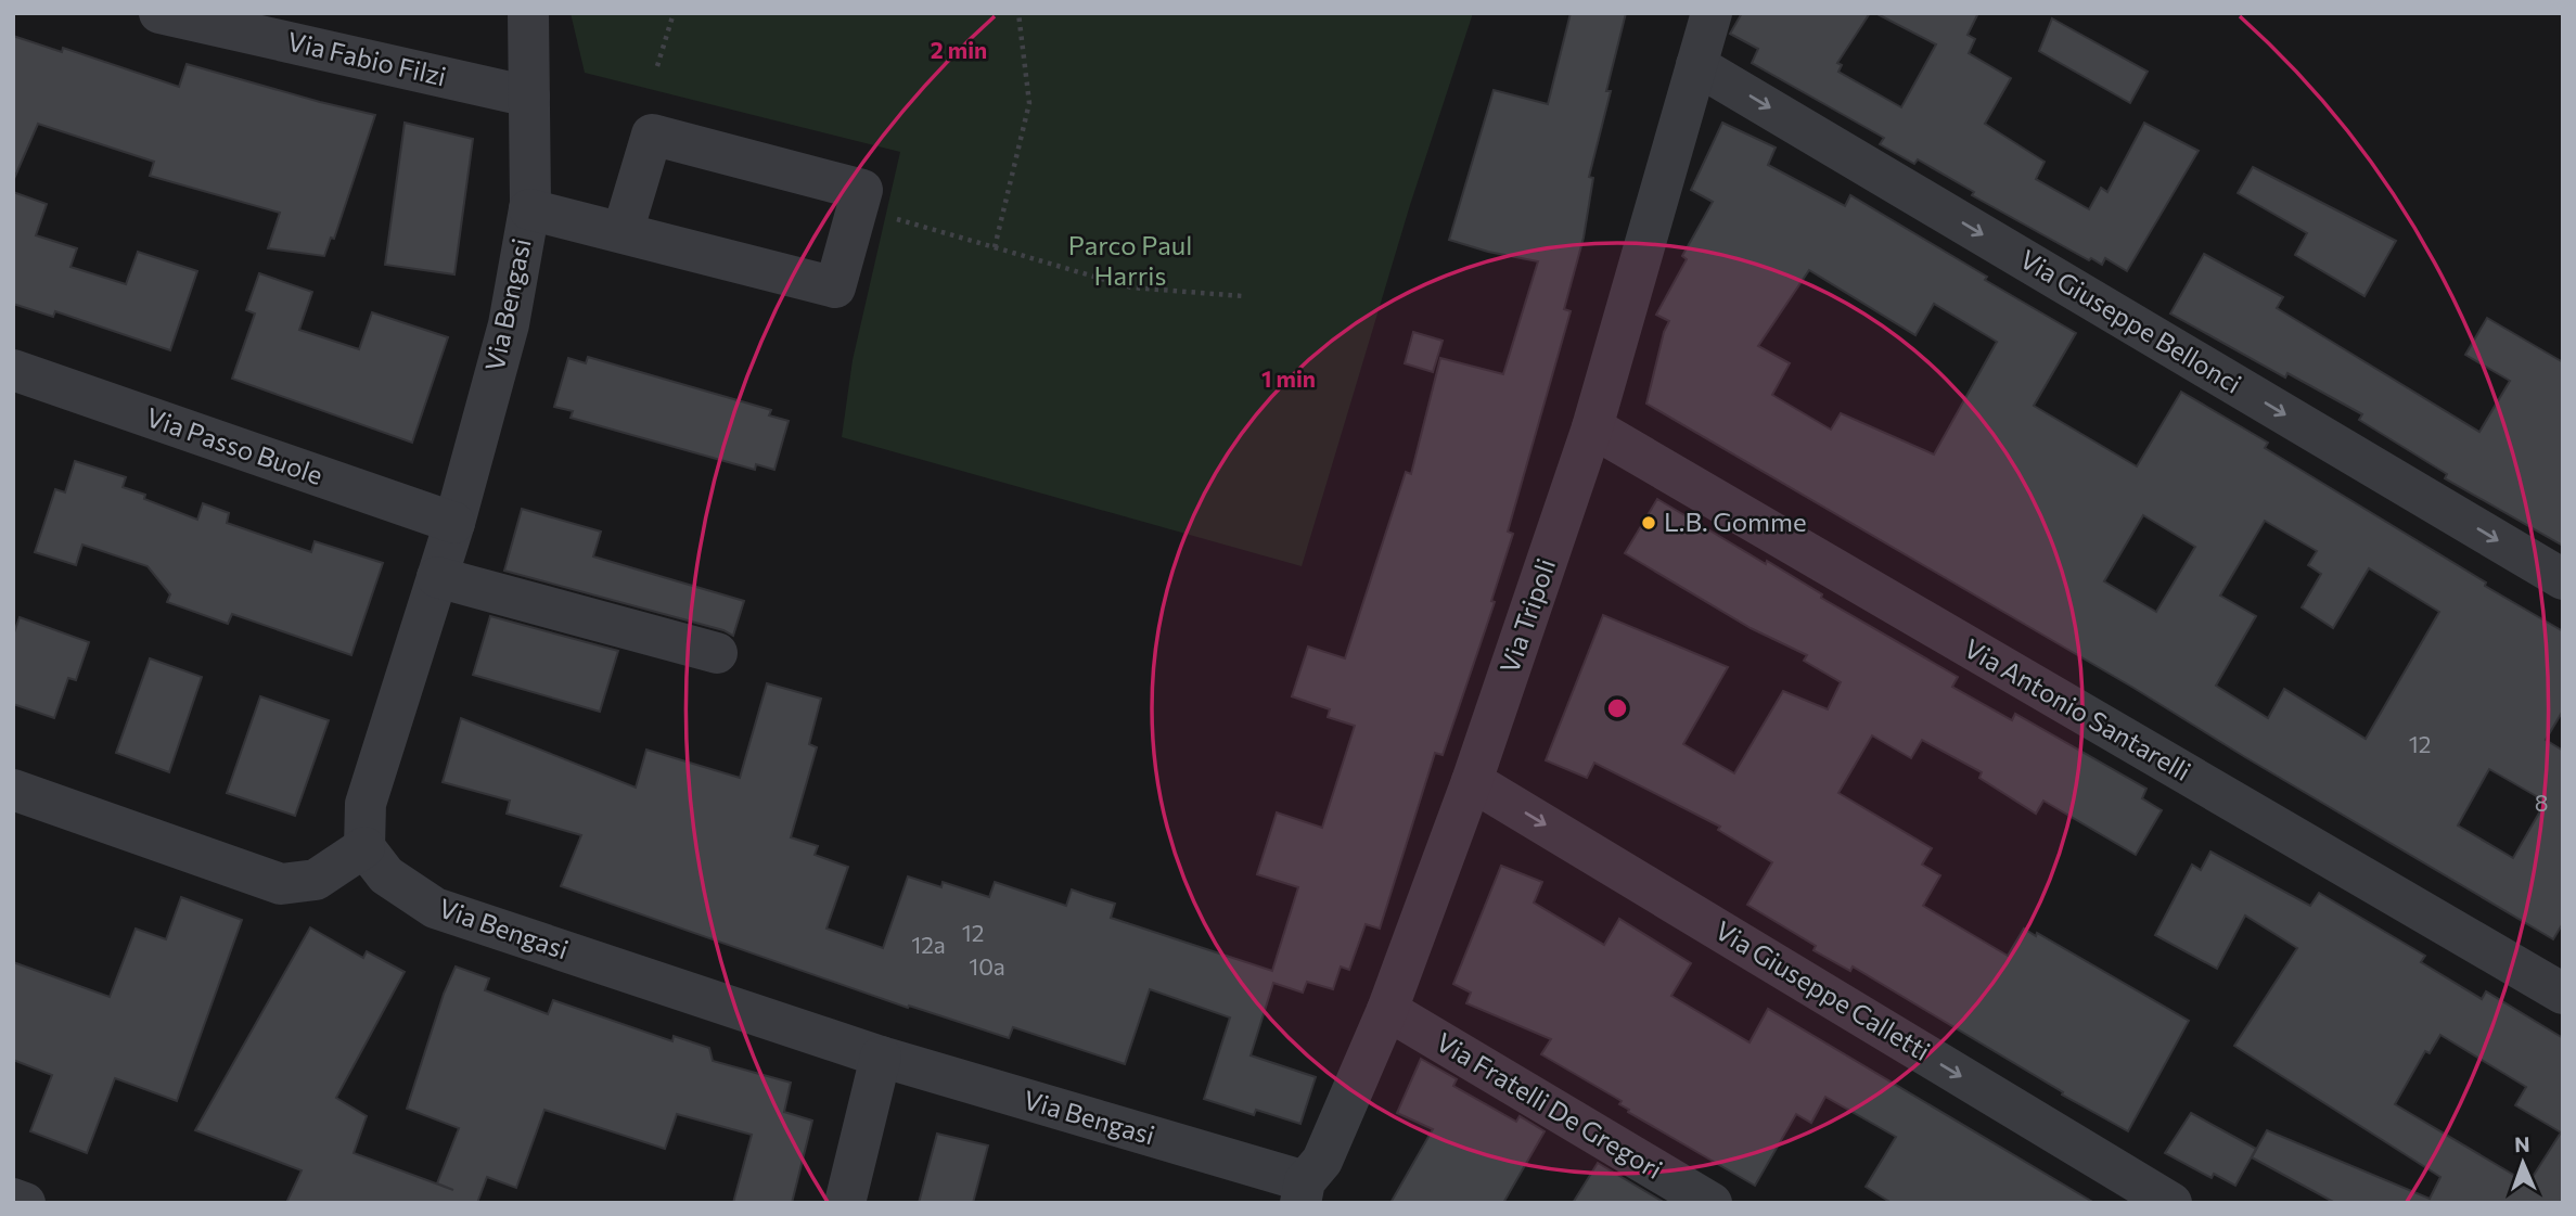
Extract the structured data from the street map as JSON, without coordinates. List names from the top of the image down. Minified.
{"streets":{"street":["Via Fabio Filzi","Via Bengasi","Via Giuseppe Bellonci","Via Passo Buole","Via Tripoli","Via Antonio Santarelli","Via Giuseppe Calletti","Via Fratelli De Gregori"]},"crossings":[["Via Fabio Filzi","Via Bengasi"],["Via Bengasi","Via Passo Buole"],["Via Bengasi","Via Tripoli"],["Via Giuseppe Bellonci","Via Tripoli"],["Via Tripoli","Via Antonio Santarelli"],["Via Tripoli","Via Giuseppe Calletti"],["Via Tripoli","Via Fratelli De Gregori"]],"one_way":["Via Giuseppe Bellonci","Via Giuseppe Calletti"],"parks":["Parco Paul Harris"],"places":["L.B. Gomme"],"house_numbers":["12","8","12","12a","10a"],"north":"top","rings":["2 min","1 min"]}
